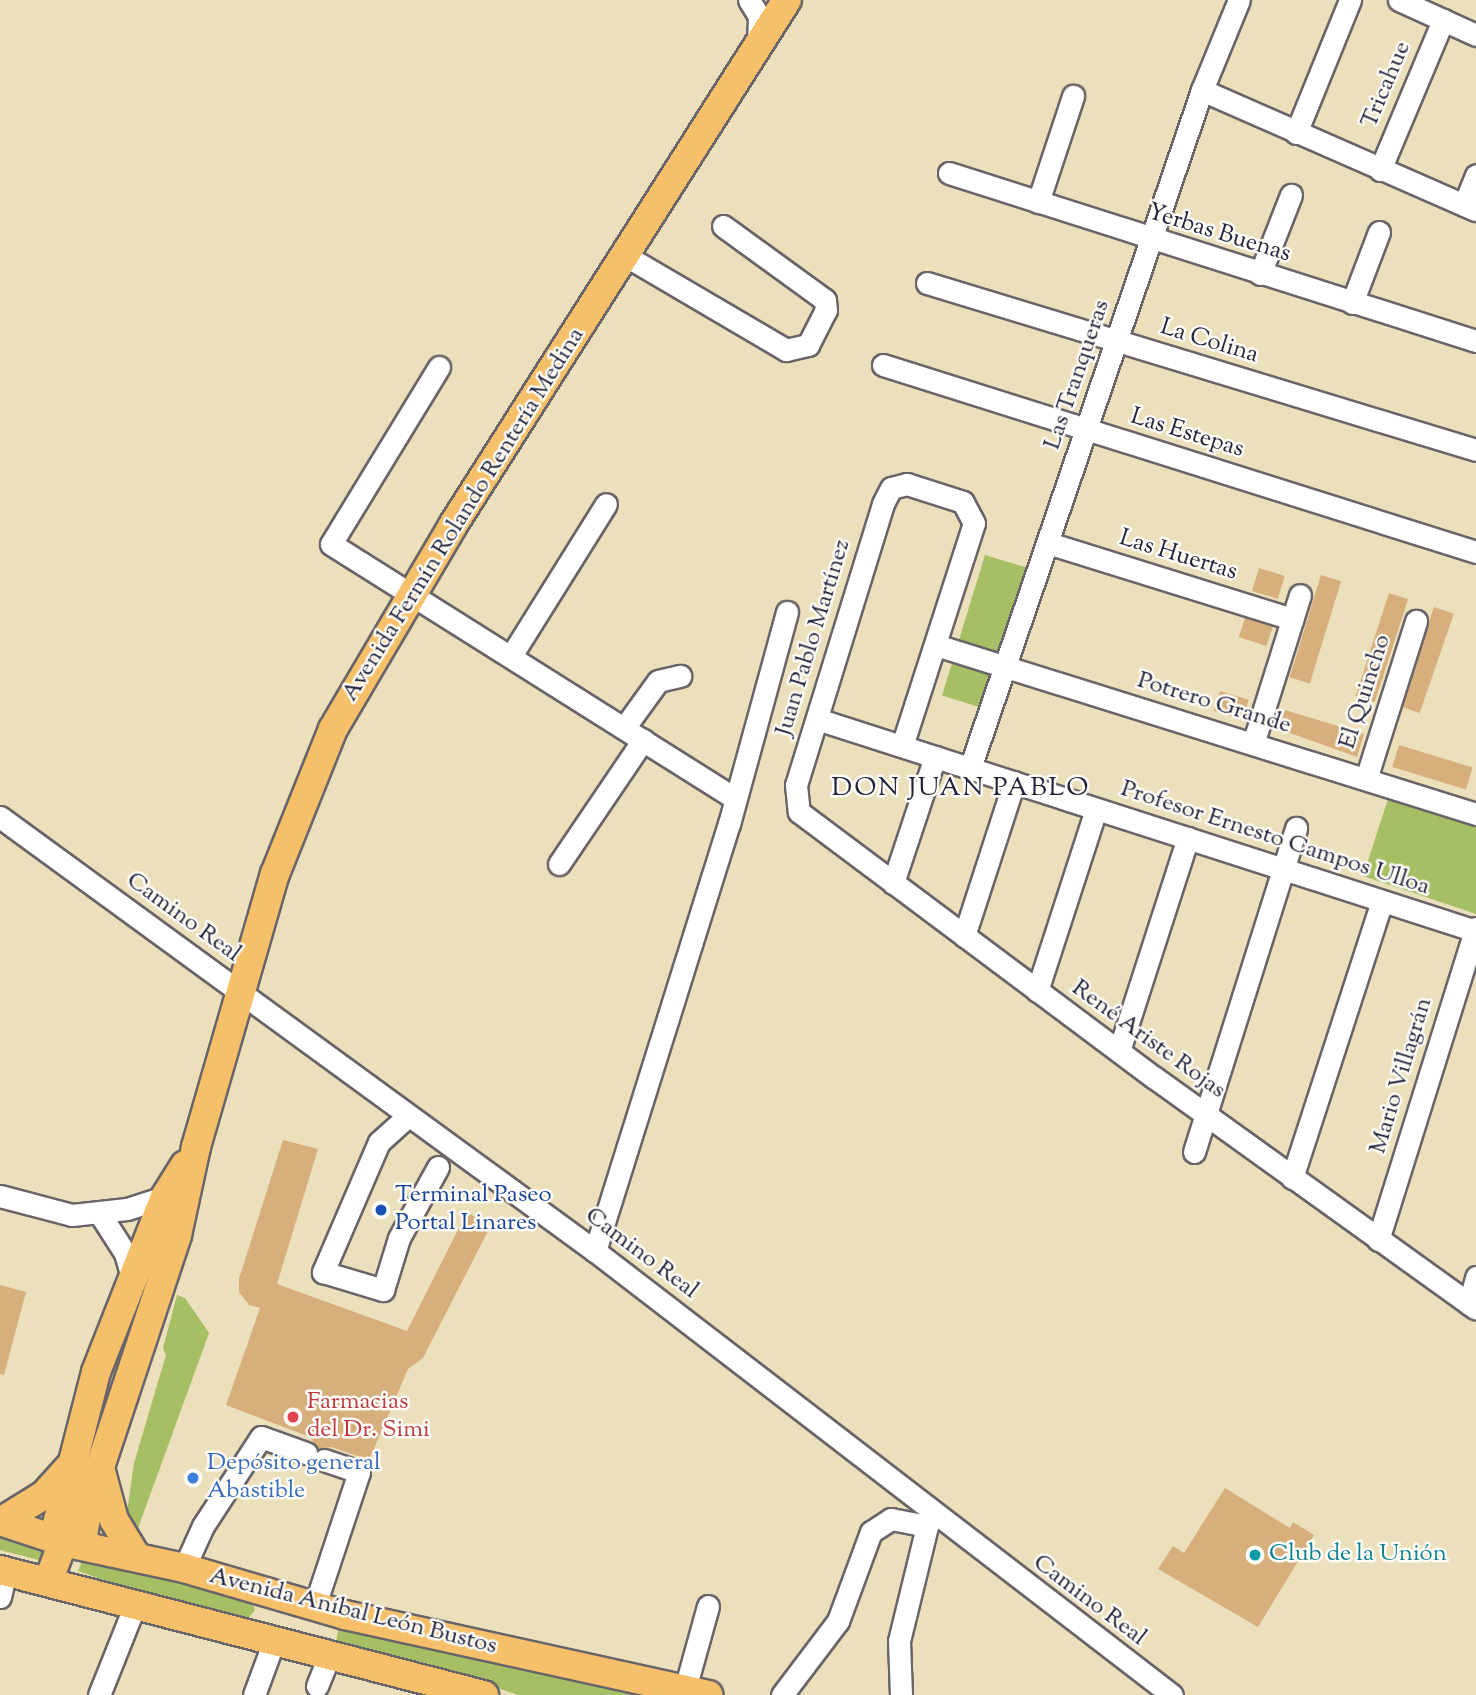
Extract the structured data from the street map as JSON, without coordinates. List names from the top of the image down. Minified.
{"streets":{"main road":["Avenida Fermín Rolando Rentería Medina","Avenida Aníbal León Bustos"],"street":["Tricahue","Yerbas Buenas","La Colina","Las Tranqueras","Las Estepas","Las Huertas","Juan Pablo Martínez","El Quincho","Potrero Grande","Profesor Ernesto Campos Ulloa","Camino Real","René Ariste Rojas","Mario Villagrán"]},"crossings":[["Yerbas Buenas","Las Tranqueras"],["La Colina","Las Tranqueras"],["Las Tranqueras","Las Estepas"],["Las Tranqueras","Las Huertas"],["Las Tranqueras","Potrero Grande"],["Las Tranqueras","Profesor Ernesto Campos Ulloa"],["Avenida Fermín Rolando Rentería Medina","Camino Real"],["Avenida Fermín Rolando Rentería Medina","Avenida Aníbal León Bustos"],["Juan Pablo Martínez","Potrero Grande"],["Juan Pablo Martínez","Profesor Ernesto Campos Ulloa"],["Juan Pablo Martínez","René Ariste Rojas"],["El Quincho","Potrero Grande"],["Profesor Ernesto Campos Ulloa","Mario Villagrán"],["René Ariste Rojas","Mario Villagrán"]],"districts":["DON JUAN PABLO"],"places":["Terminal Paseo Portal Linares","Farmacias del Dr. Simi","Depósito general Abastible","Club de la Unión"]}
